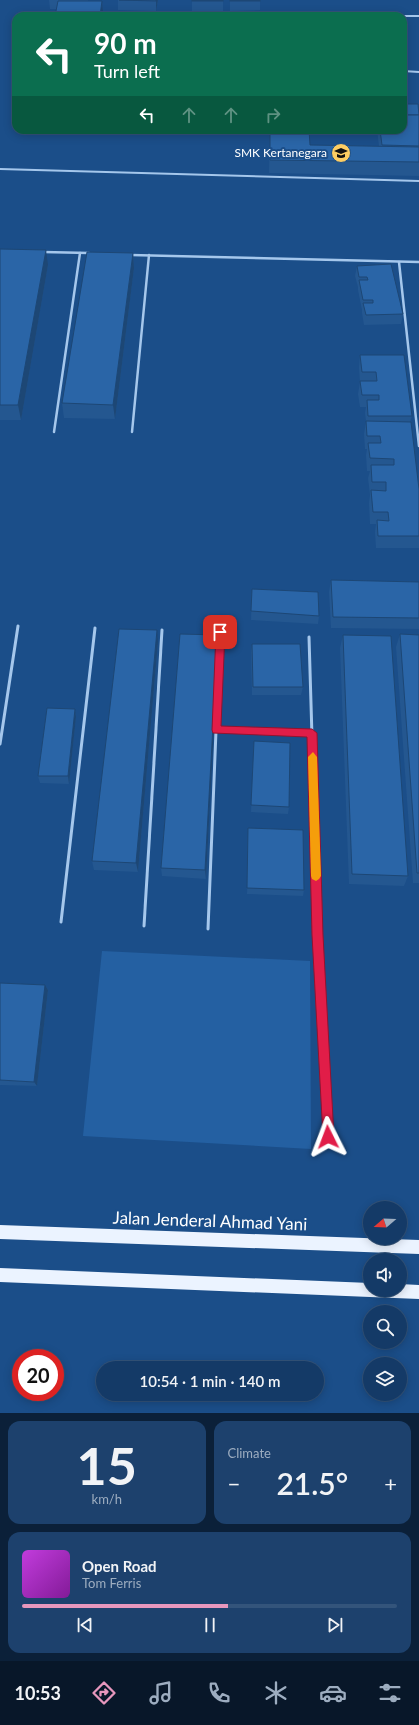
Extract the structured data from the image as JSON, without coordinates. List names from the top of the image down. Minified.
{"streets":{"main road":["Jalan Jenderal Ahmad Yani"]},"places":{"school or university":["SMK Kertanegara"]},"north":"left","page":{"turn":["90 m","Turn left"],"limit":"20","trip":"10:54 · 1 min · 140 m","tile":[["15","km/h"],"Climate"],"heat":["−","21.5°","+"],"song":["Open Road","Tom Ferris"],"tabs":"10:53"}}
